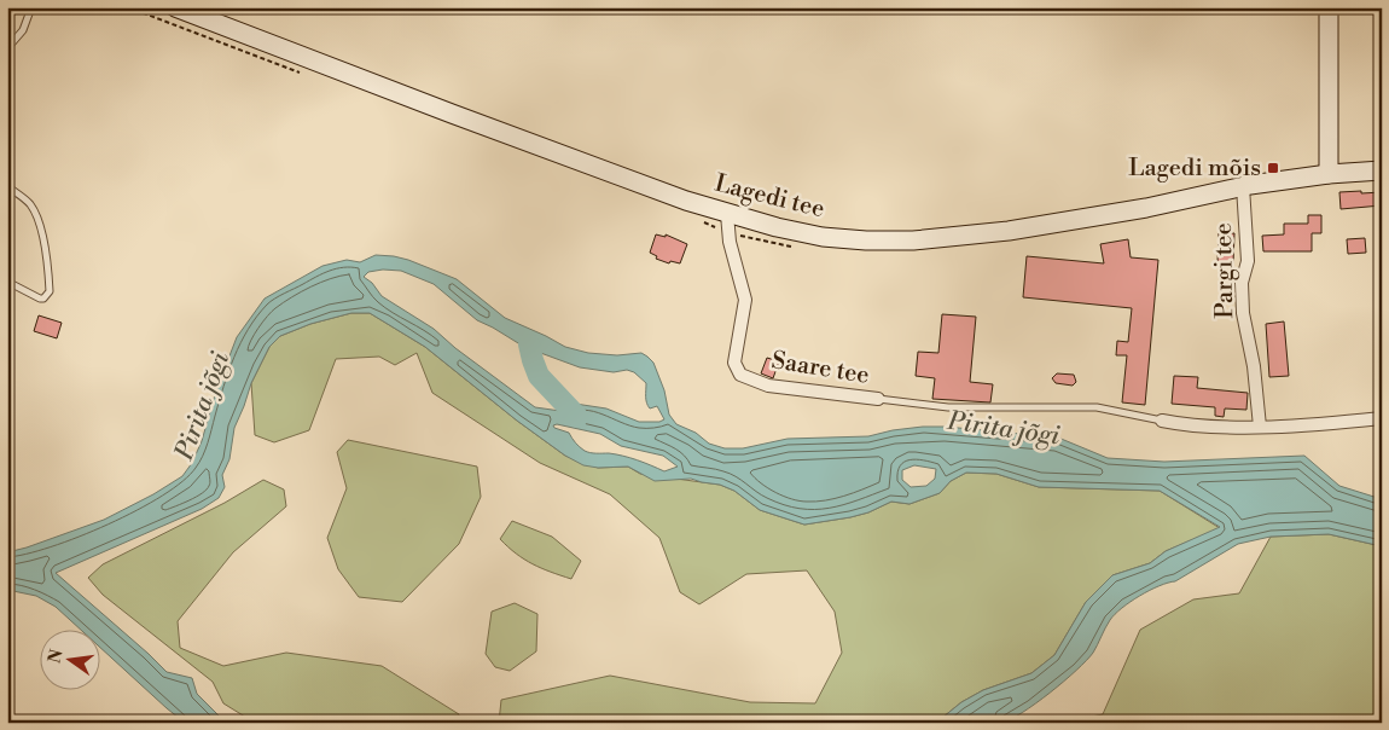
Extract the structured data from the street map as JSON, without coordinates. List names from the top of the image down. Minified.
{"streets":{"street":["Lagedi tee","Pargi tee","Saare tee"]},"crossings":[["Lagedi tee","Pargi tee"],["Lagedi tee","Saare tee"]],"water":["Pirita jõgi"],"places":{"transit":["Lagedi mõis"]},"north":"left"}
